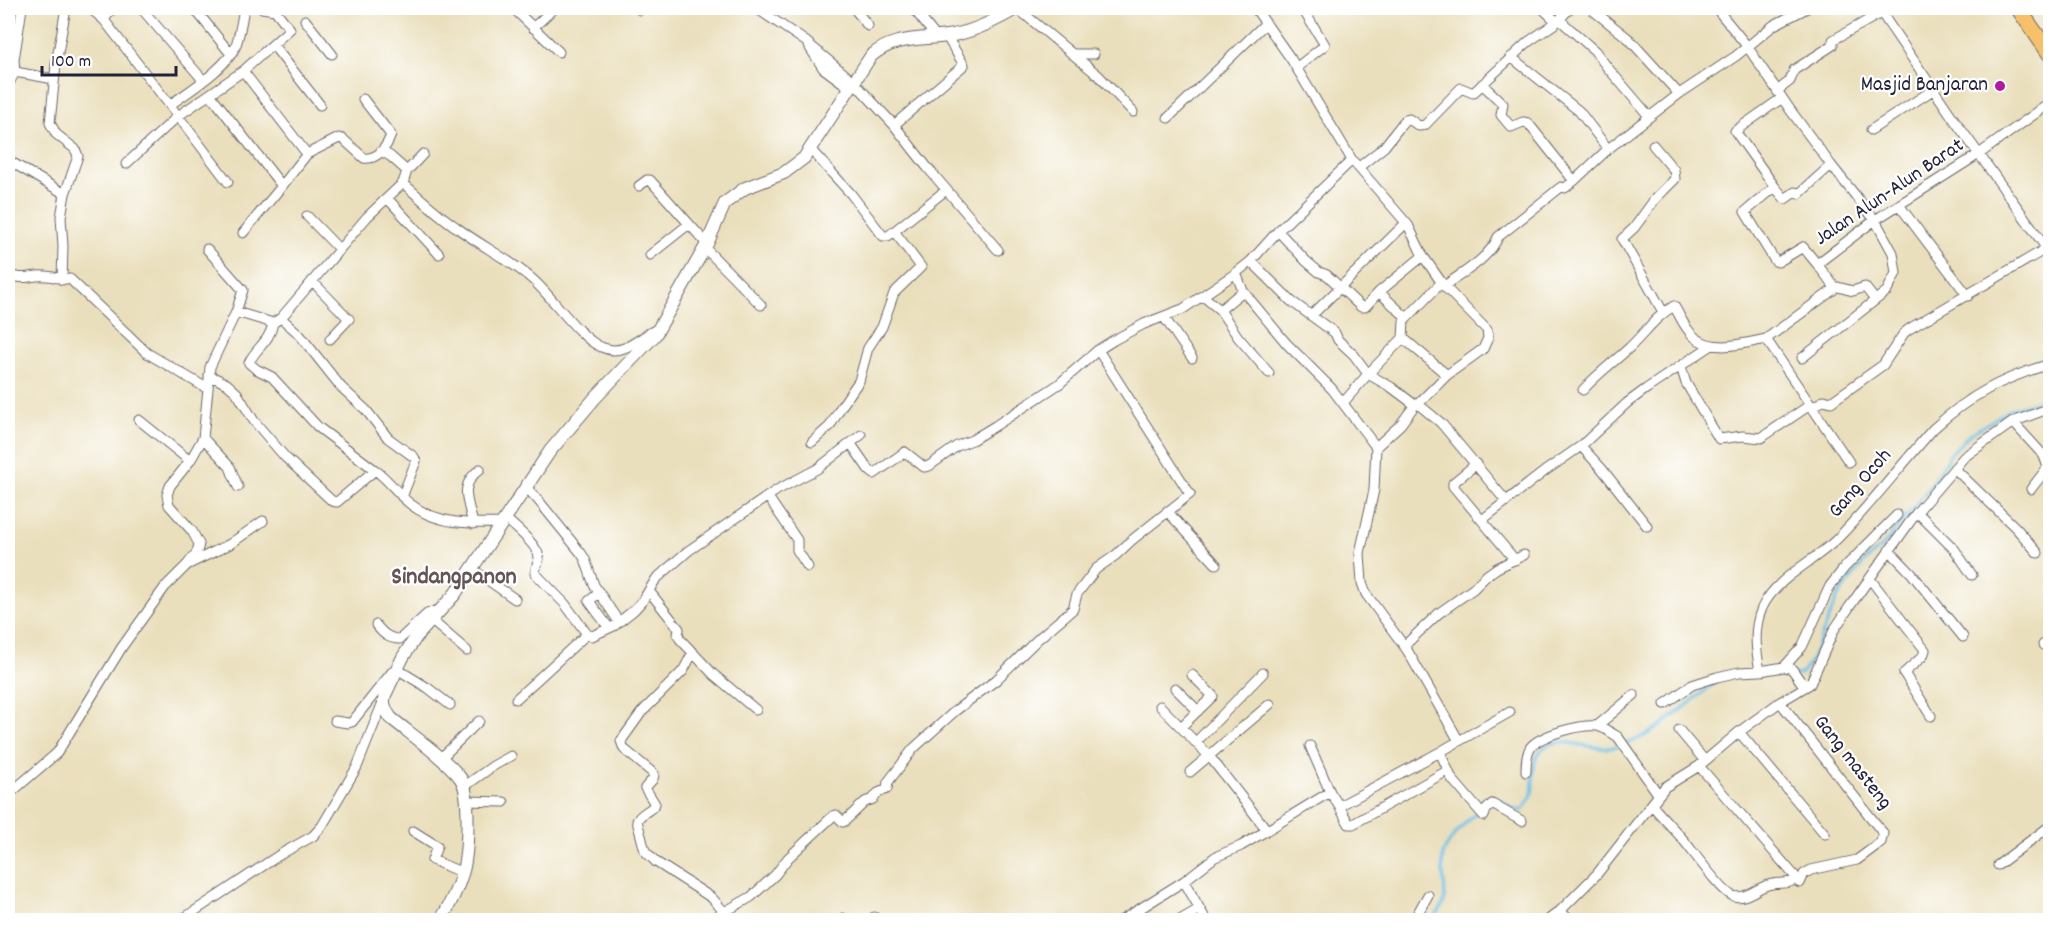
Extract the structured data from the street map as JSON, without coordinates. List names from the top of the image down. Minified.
{"streets":{"street":["Jalan Alun-Alun Barat","Gang Ocoh","Gang masteng"]},"districts":["Sindangpanon"],"places":["Masjid Banjaran"],"scale_bar":"100 m"}
